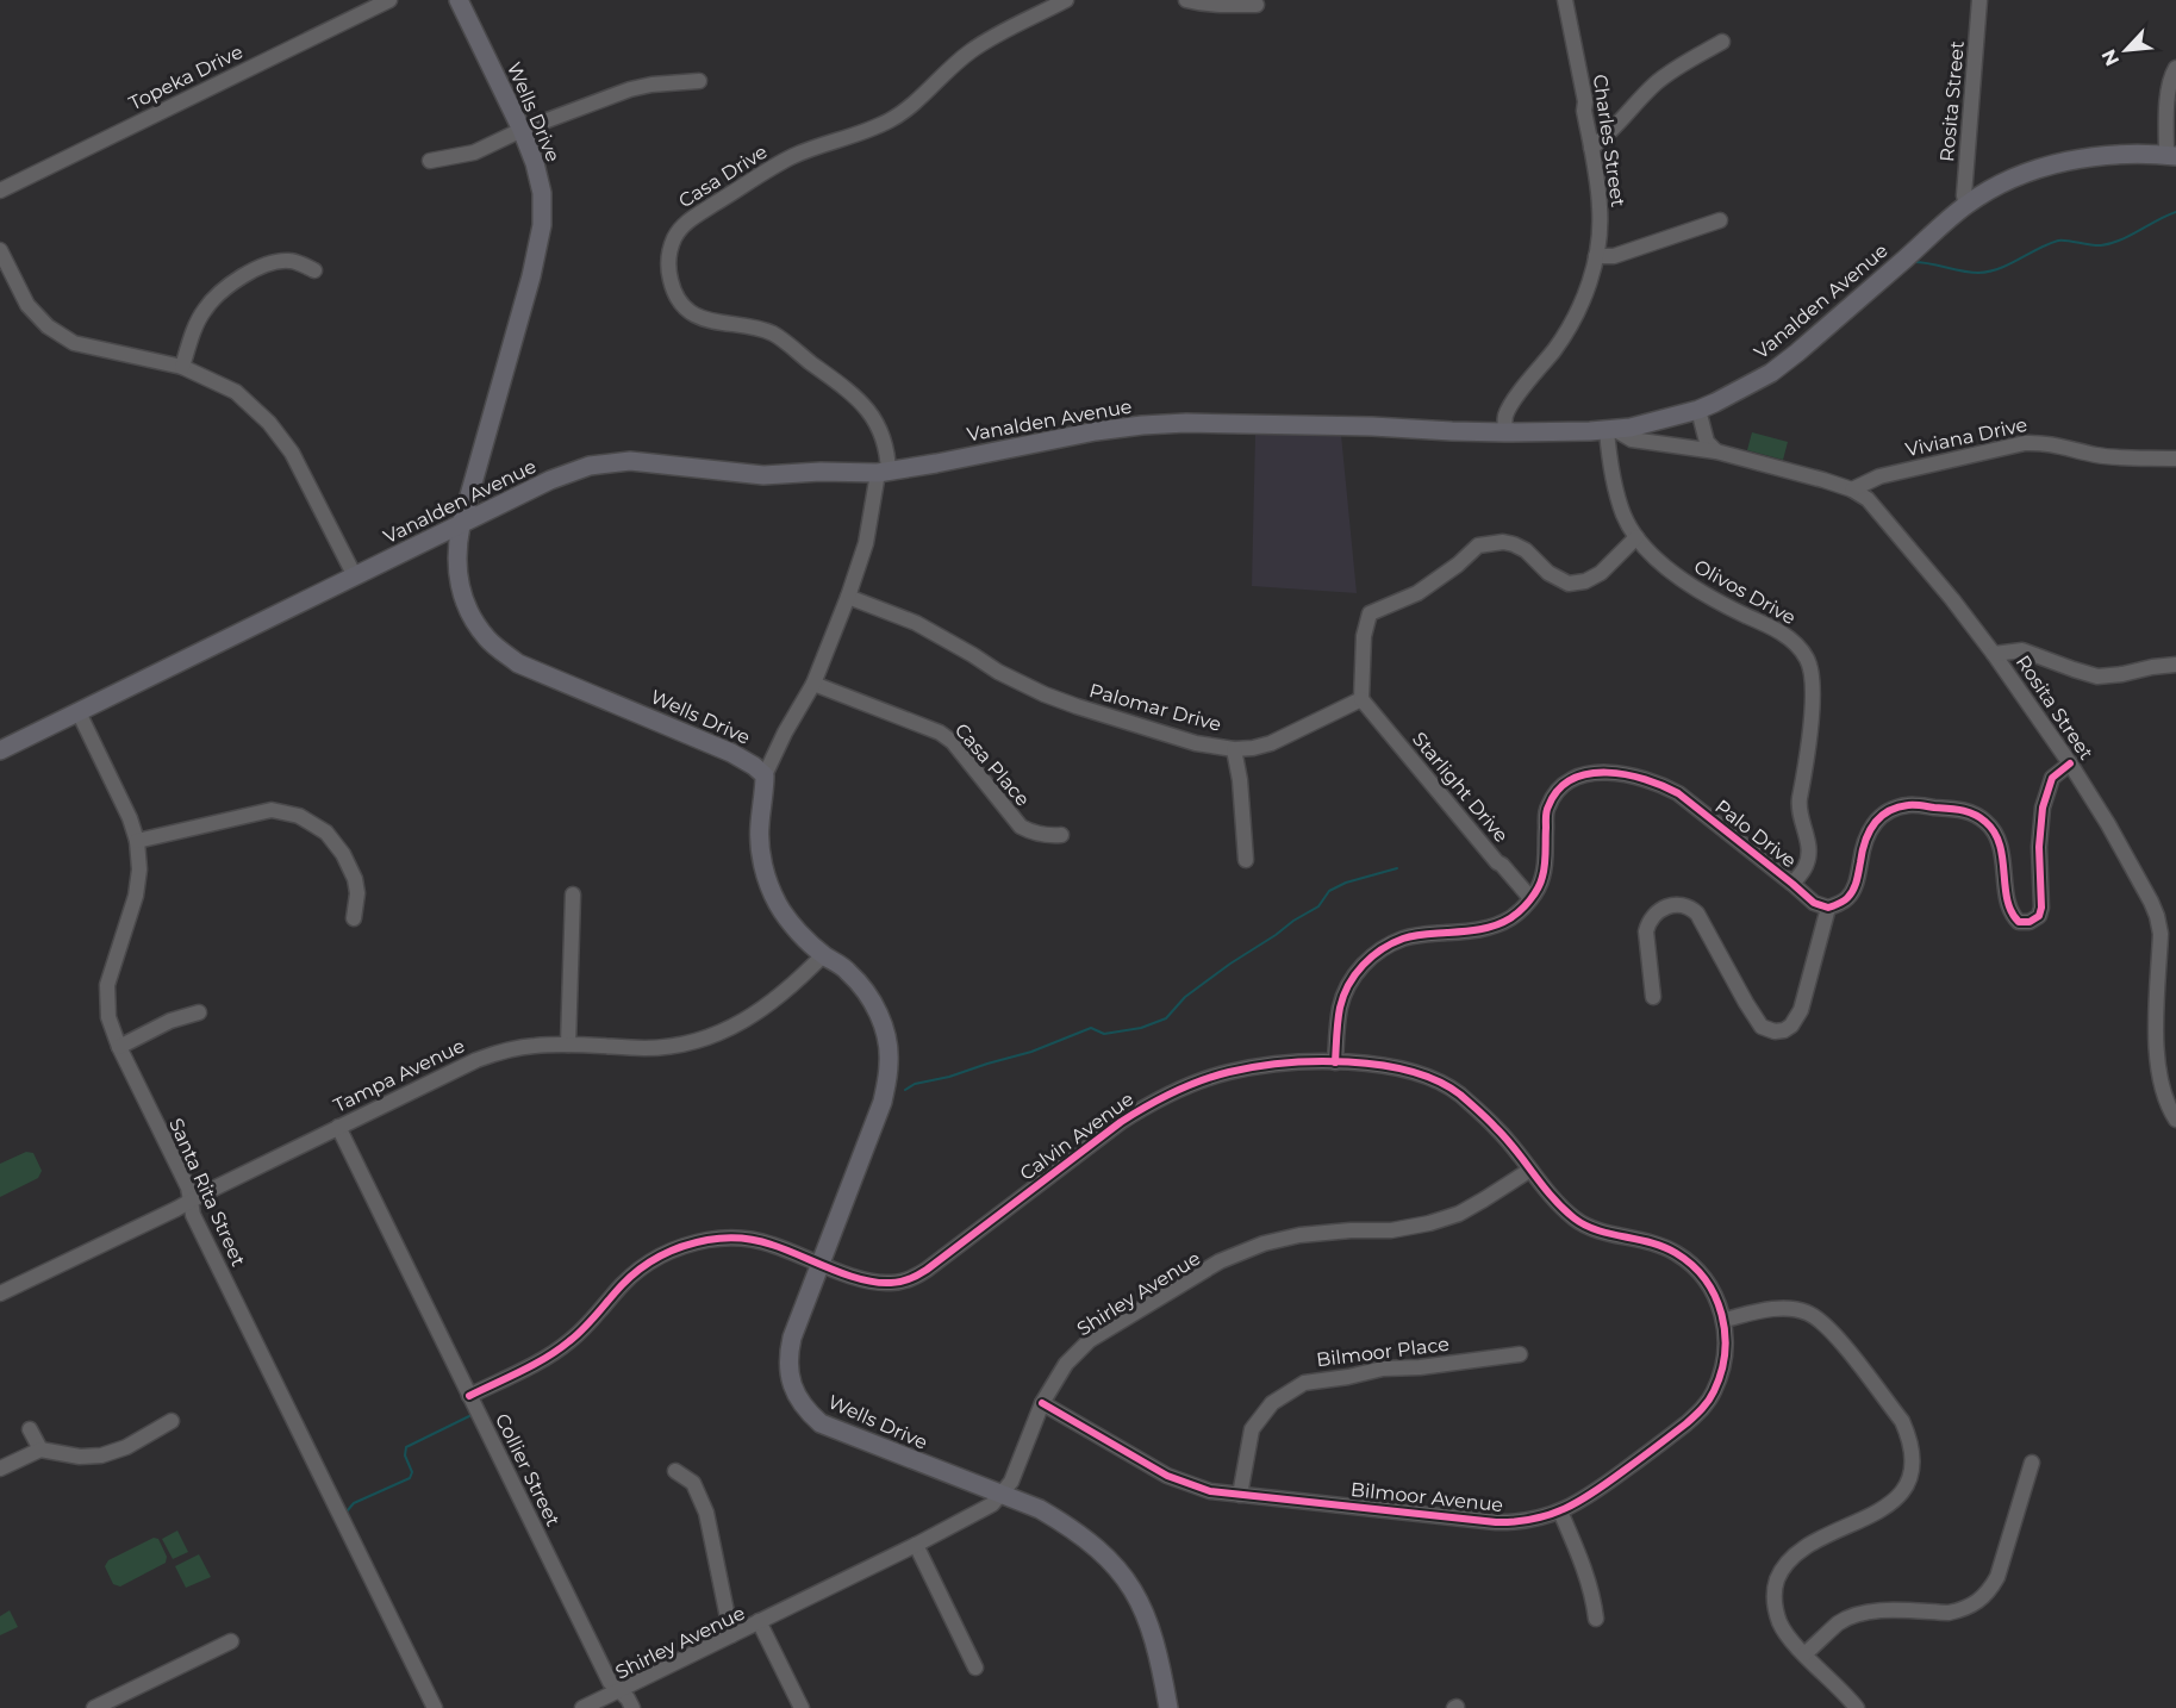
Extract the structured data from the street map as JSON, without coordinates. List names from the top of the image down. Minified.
{"streets":{"main road":["Wells Drive","Vanalden Avenue"],"street":["Topeka Drive","Rosita Street","Charles Street","Casa Drive","Viviana Drive","Olivos Drive","Palomar Drive","Casa Place","Starlight Drive","Palo Drive","Tampa Avenue","Calvin Avenue","Santa Rita Street","Shirley Avenue","Bilmoor Place","Collier Street","Bilmoor Avenue"]},"crossings":[["Rosita Street","Vanalden Avenue"],["Rosita Street","Viviana Drive"],["Rosita Street","Olivos Drive"],["Wells Drive","Casa Drive"],["Wells Drive","Vanalden Avenue"],["Wells Drive","Tampa Avenue"],["Wells Drive","Calvin Avenue"],["Wells Drive","Shirley Avenue"],["Charles Street","Vanalden Avenue"],["Casa Drive","Vanalden Avenue"],["Casa Drive","Palomar Drive"],["Casa Drive","Casa Place"],["Vanalden Avenue","Olivos Drive"],["Vanalden Avenue","Santa Rita Street"],["Olivos Drive","Palo Drive"],["Palomar Drive","Starlight Drive"],["Starlight Drive","Palo Drive"],["Palo Drive","Calvin Avenue"],["Tampa Avenue","Santa Rita Street"],["Tampa Avenue","Collier Street"],["Calvin Avenue","Shirley Avenue"],["Calvin Avenue","Collier Street"],["Calvin Avenue","Bilmoor Avenue"],["Shirley Avenue","Collier Street"],["Shirley Avenue","Bilmoor Avenue"],["Bilmoor Place","Bilmoor Avenue"]],"north":"bottom left"}
